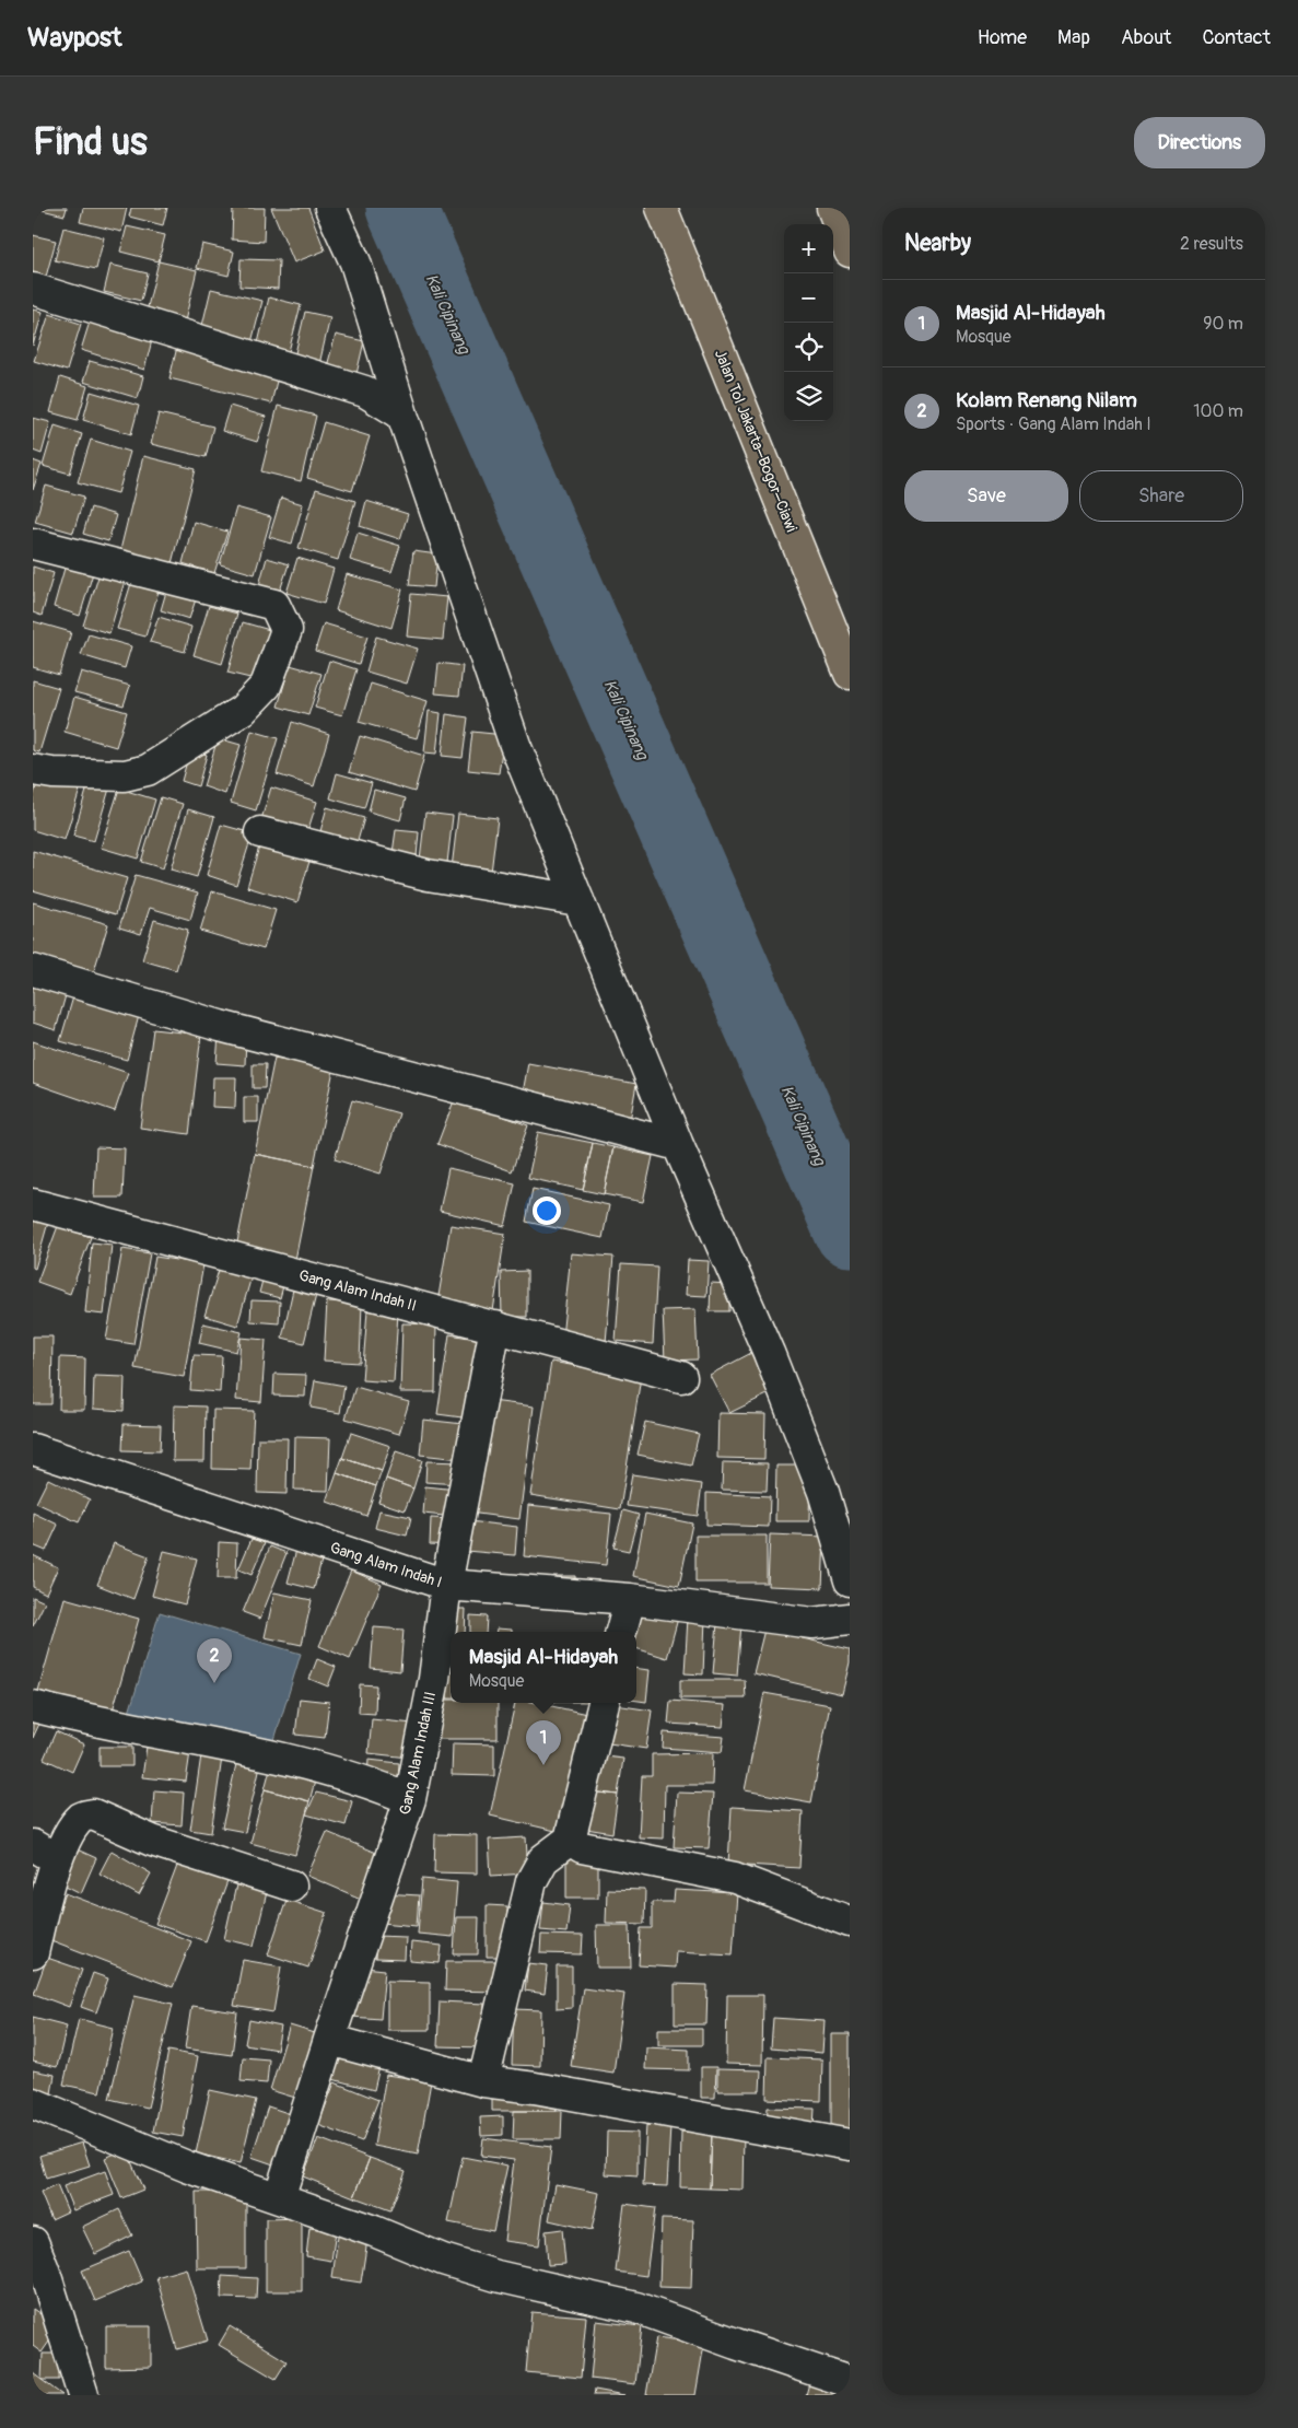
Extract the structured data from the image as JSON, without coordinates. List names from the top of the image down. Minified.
{"streets":{"highway":["Jalan Tol Jakarta–Bogor–Ciawi"],"street":["Gang Alam Indah II","Gang Alam Indah I","Gang Alam Indah III"]},"crossings":[["Gang Alam Indah II","Gang Alam Indah III"],["Gang Alam Indah I","Gang Alam Indah III"]],"water":["Kali Cipinang"],"page":{"header":"Waypost","nav":["Home","Map","About","Contact"],"buttons":["Directions",["Save","Share"]],"title":"Find us","heading":["Nearby","2 results"],"map_buttons":["+","−"],"list":[{"mark":"1","name":"Masjid Al-Hidayah","note":"Mosque","value":"90 m"},{"mark":"2","name":"Kolam Renang Nilam","note":"Sports · Gang Alam Indah I","value":"100 m"}],"popup":["Masjid Al-Hidayah","Mosque"],"pins":["2","1"]}}
